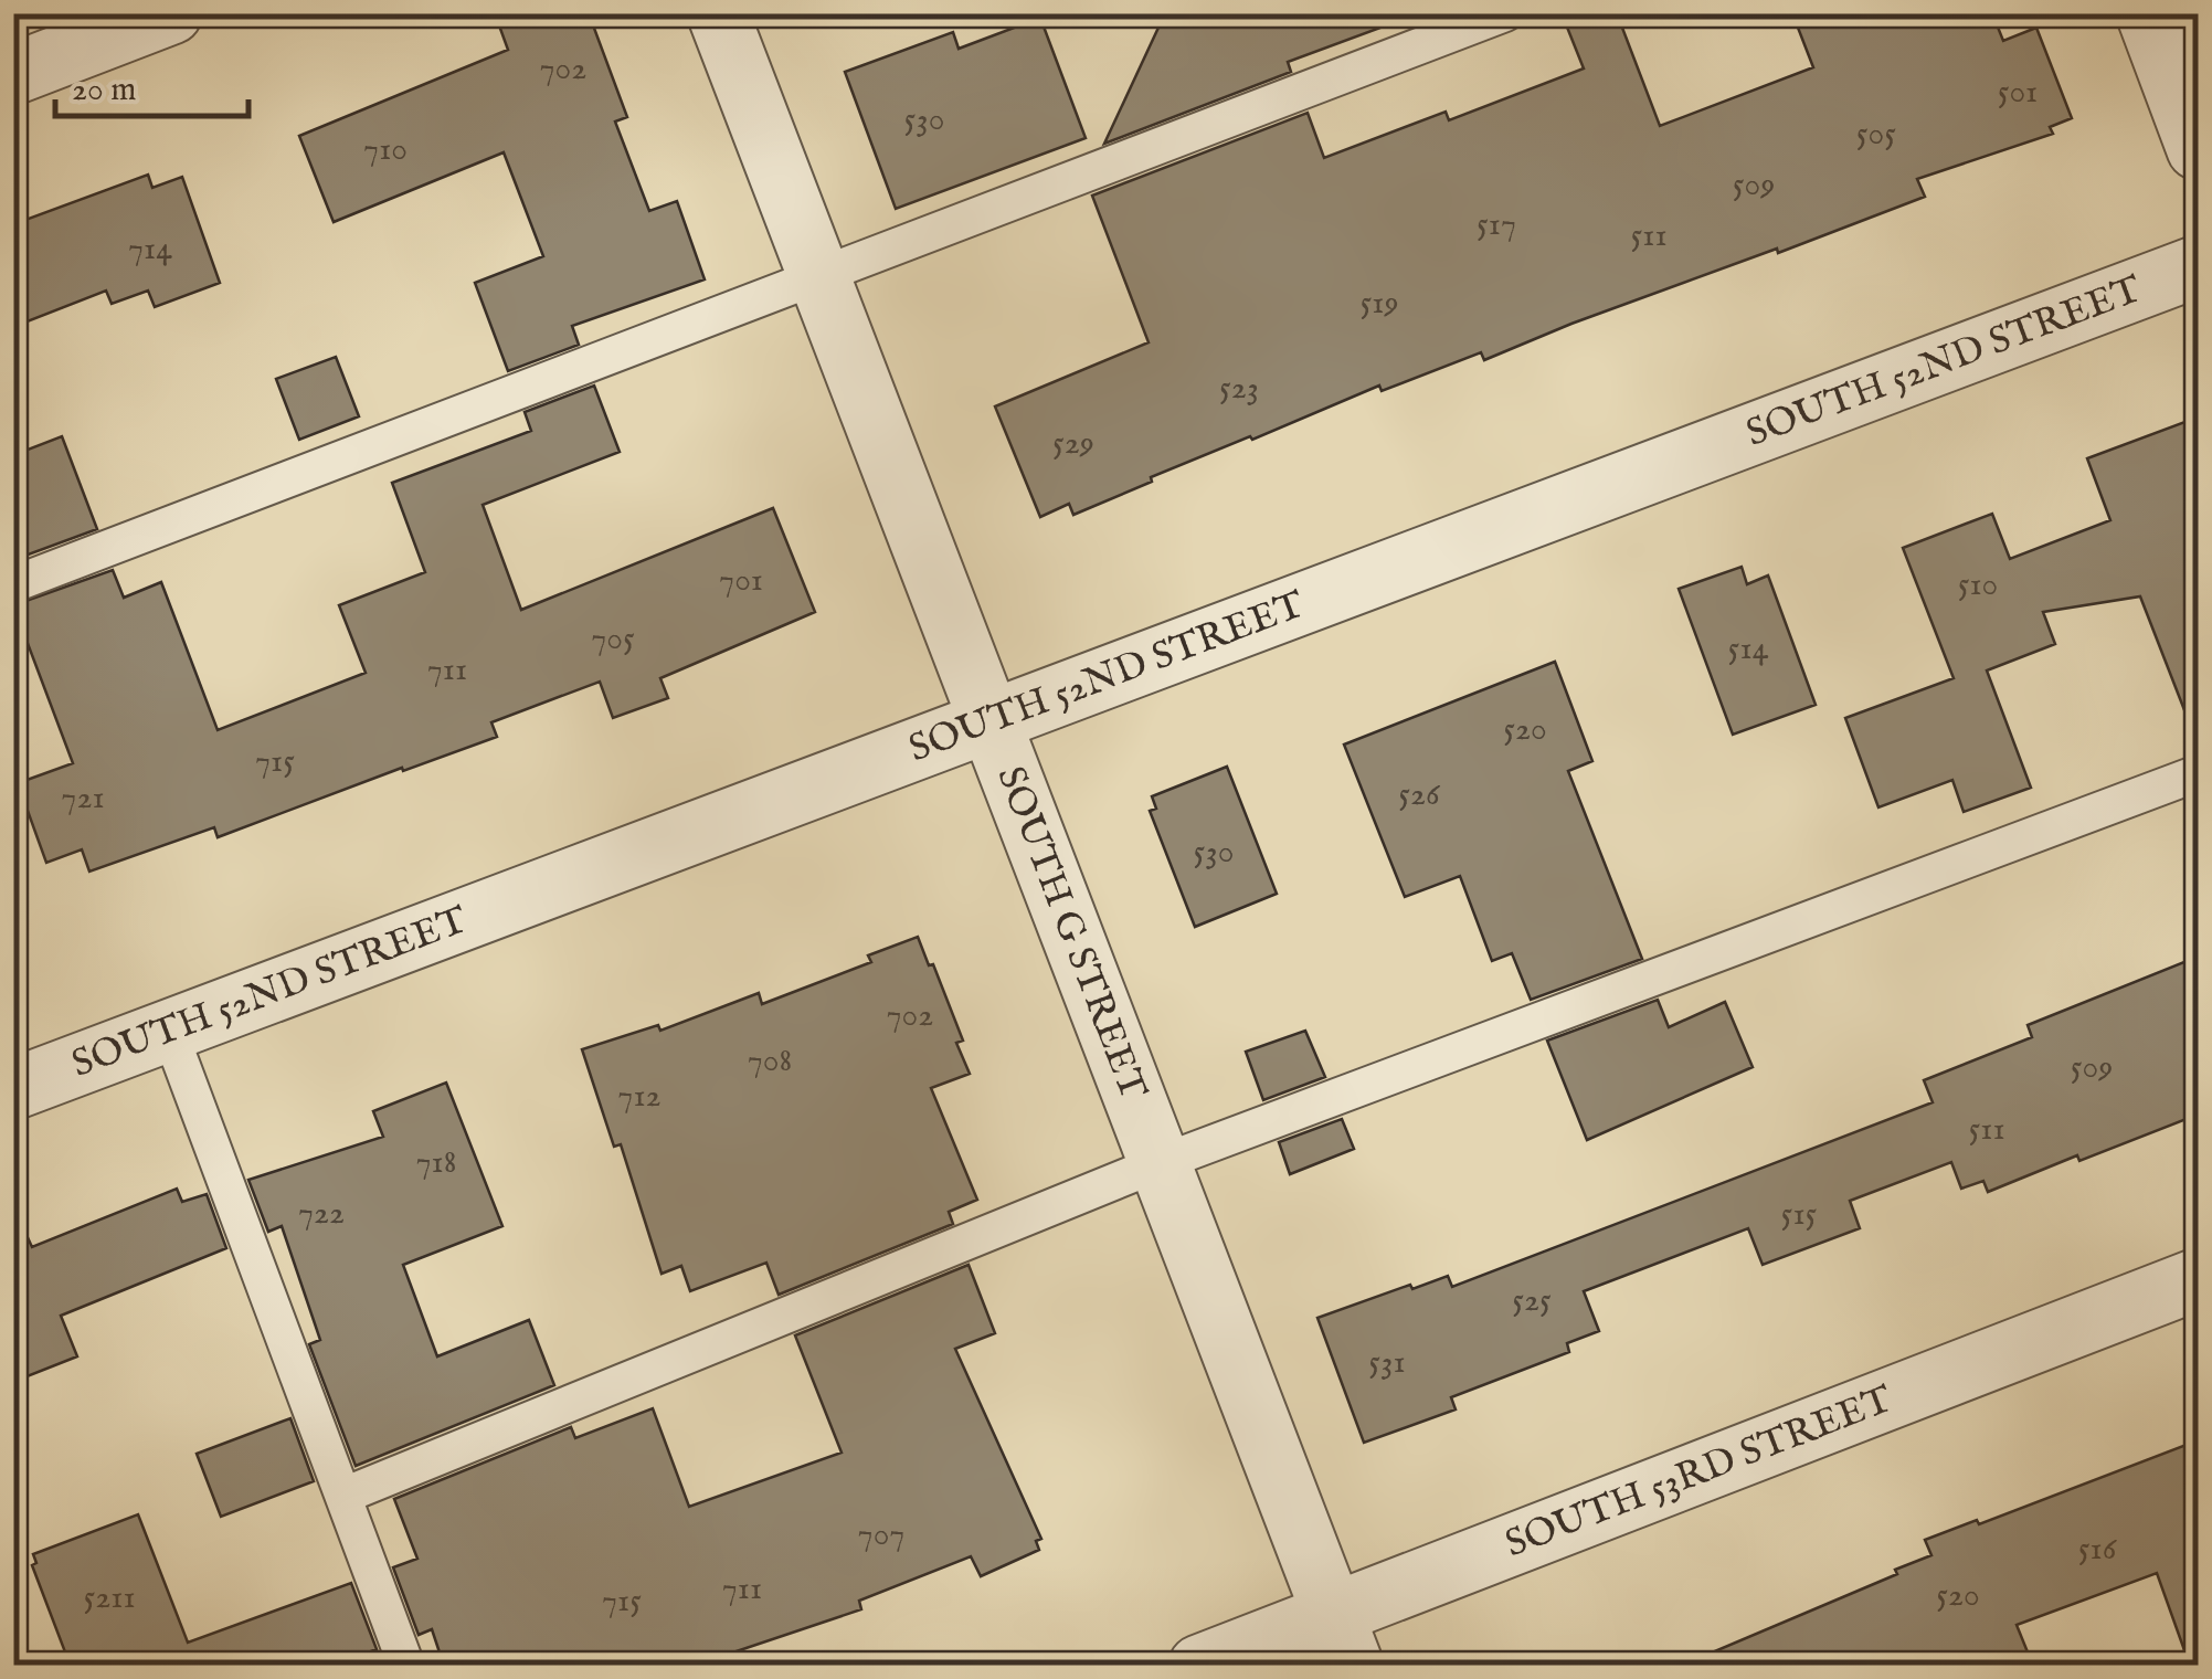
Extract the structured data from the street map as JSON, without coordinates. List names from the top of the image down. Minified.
{"streets":{"street":["SOUTH 52ND STREET","SOUTH G STREET","SOUTH 53RD STREET"]},"crossings":[["SOUTH 52ND STREET","SOUTH G STREET"],["SOUTH G STREET","SOUTH 53RD STREET"]],"house_numbers":["702","501","530","505","710","509","517","511","714","519","523","529","701","510","705","514","711","520","715","526","721","530","702","708","509","712","511","718","722","515","525","531","707","516","711","520","5211","715"],"scale_bar":"20 m"}
